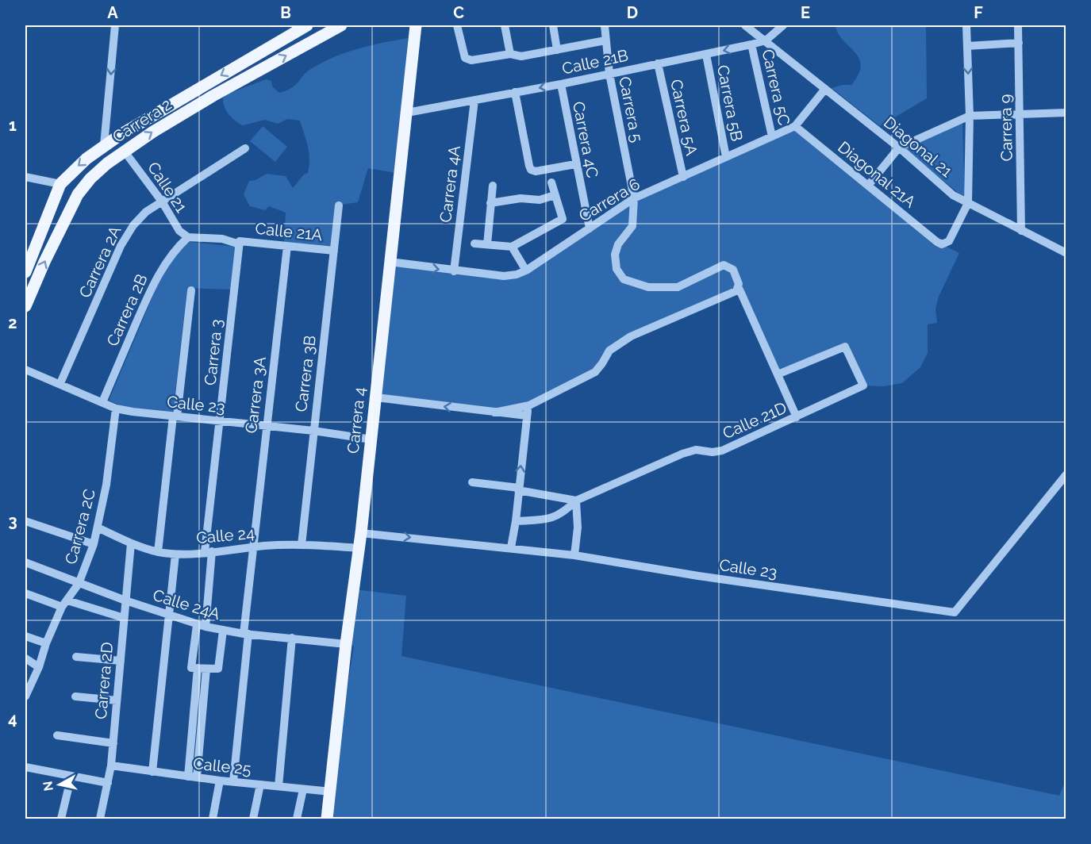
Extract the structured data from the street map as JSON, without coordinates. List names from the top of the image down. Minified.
{"streets":{"main road":["Carrera 2","Carrera 4"],"street":["Calle 21B","Carrera 5C","Carrera 5B","Carrera 5","Carrera 5A","Carrera 9","Carrera 4C","Diagonal 21","Diagonal 21A","Carrera 4A","Calle 21","Carrera 6","Calle 21A","Carrera 2A","Carrera 2B","Carrera 3","Carrera 3B","Carrera 3A","Calle 23","Calle 21D","Carrera 2C","Calle 24","Calle 24A","Carrera 2D","Calle 25"]},"crossings":[["Calle 21B","Carrera 5C"],["Calle 21B","Carrera 5B"],["Calle 21B","Carrera 5"],["Calle 21B","Carrera 5A"],["Calle 21B","Carrera 4C"],["Calle 21B","Diagonal 21"],["Calle 21B","Carrera 4A"],["Calle 21B","Carrera 4"],["Carrera 5C","Carrera 6"],["Carrera 5B","Carrera 6"],["Carrera 5","Carrera 6"],["Carrera 5A","Carrera 6"],["Carrera 2","Calle 21"],["Carrera 9","Diagonal 21"],["Carrera 4C","Carrera 6"],["Diagonal 21","Diagonal 21A"],["Diagonal 21","Carrera 6"],["Diagonal 21A","Carrera 6"],["Carrera 4A","Carrera 6"],["Calle 21","Calle 21A"],["Calle 21","Carrera 2A"],["Calle 21","Carrera 2B"],["Carrera 6","Carrera 4"],["Calle 21A","Carrera 2B"],["Calle 21A","Carrera 3"],["Calle 21A","Carrera 3B"],["Calle 21A","Carrera 3A"],["Carrera 2A","Calle 23"],["Carrera 2B","Calle 23"],["Carrera 3","Calle 23"],["Carrera 3","Calle 24"],["Carrera 3B","Calle 23"],["Carrera 3B","Calle 24"],["Carrera 3A","Calle 23"],["Carrera 3A","Calle 24"],["Calle 23","Carrera 4"],["Calle 23","Carrera 2C"],["Carrera 4","Calle 24"],["Carrera 4","Calle 24A"],["Carrera 4","Calle 25"],["Carrera 2C","Calle 24"],["Carrera 2C","Calle 24A"],["Calle 24","Carrera 2D"],["Calle 24A","Carrera 2D"],["Carrera 2D","Calle 25"]],"north":"left","grid":{"columns":["A","B","C","D","E","F"],"rows":["1","2","3","4"]}}
